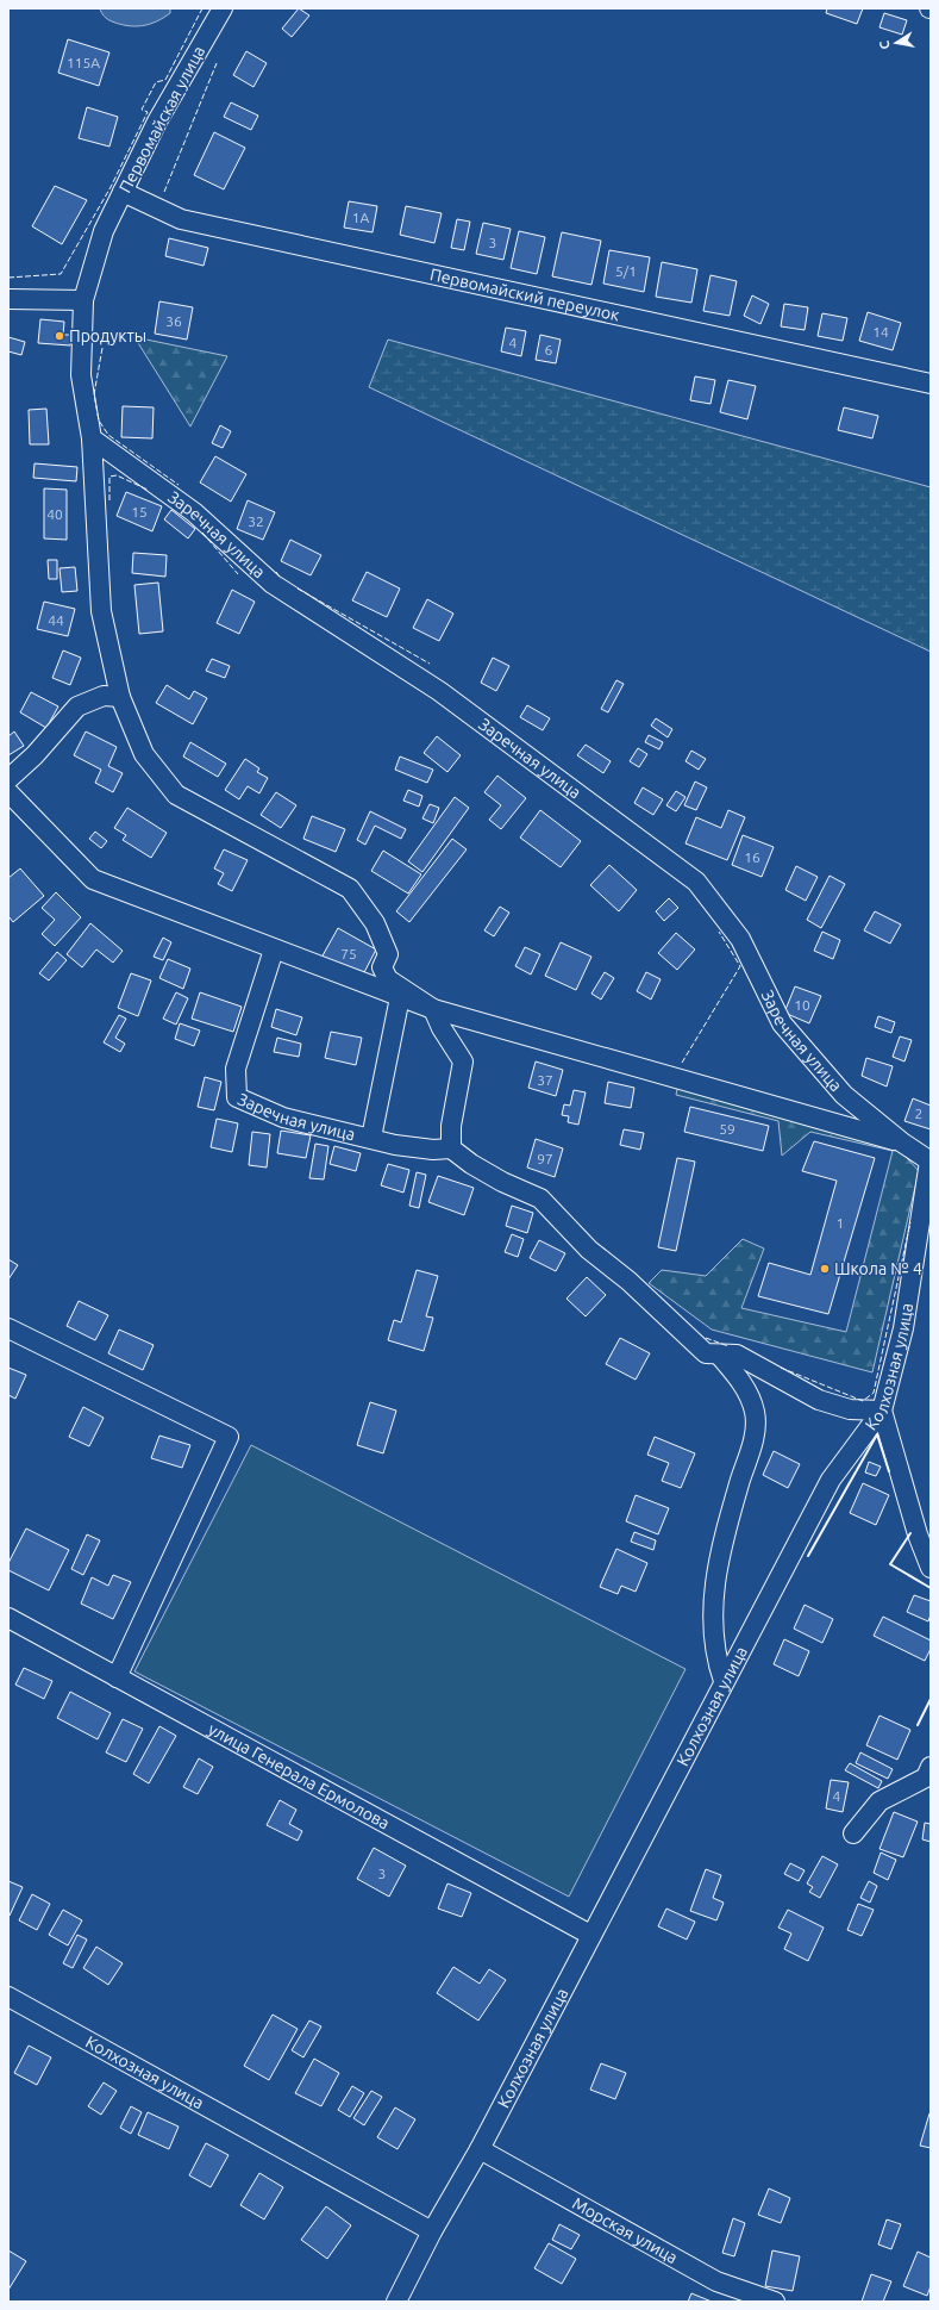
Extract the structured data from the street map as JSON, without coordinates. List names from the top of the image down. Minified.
{"streets":{"street":["Первомайская улица","Первомайский переулок","Заречная улица","Колхозная улица","улица Генерала Ермолова","Морская улица"]},"crossings":[["Первомайская улица","Первомайский переулок"],["Первомайская улица","Заречная улица"],["Заречная улица","Колхозная улица"],["Колхозная улица","улица Генерала Ермолова"],["Колхозная улица","Морская улица"]],"places":["Продукты","Школа № 4"],"house_numbers":["115А","1А","3","5/1","36","14","4","6","15","40","32","44","16","75","10","37","2","59","97","1","4","3"],"north":"left"}
